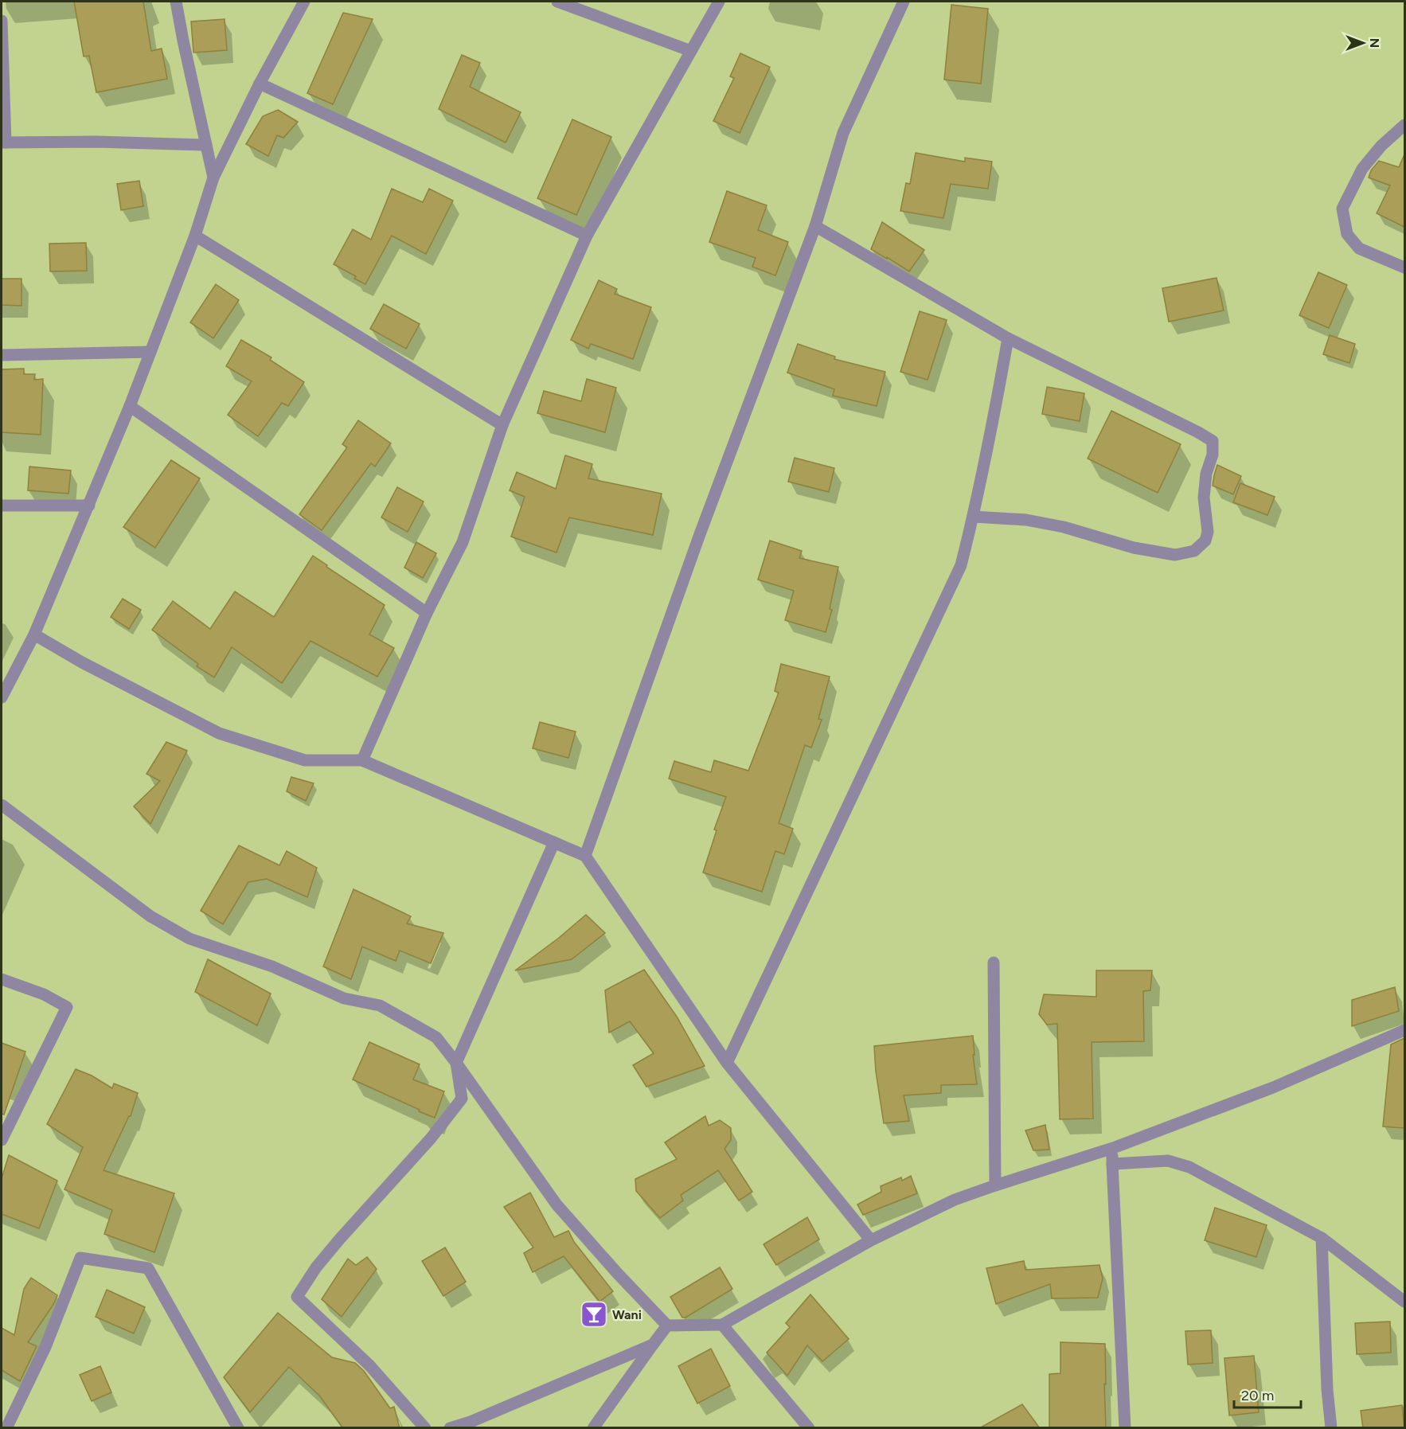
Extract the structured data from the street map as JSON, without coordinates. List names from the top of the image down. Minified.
{"places":{"bar":["Wani"]},"scale_bar":"20 m","north":"right"}
